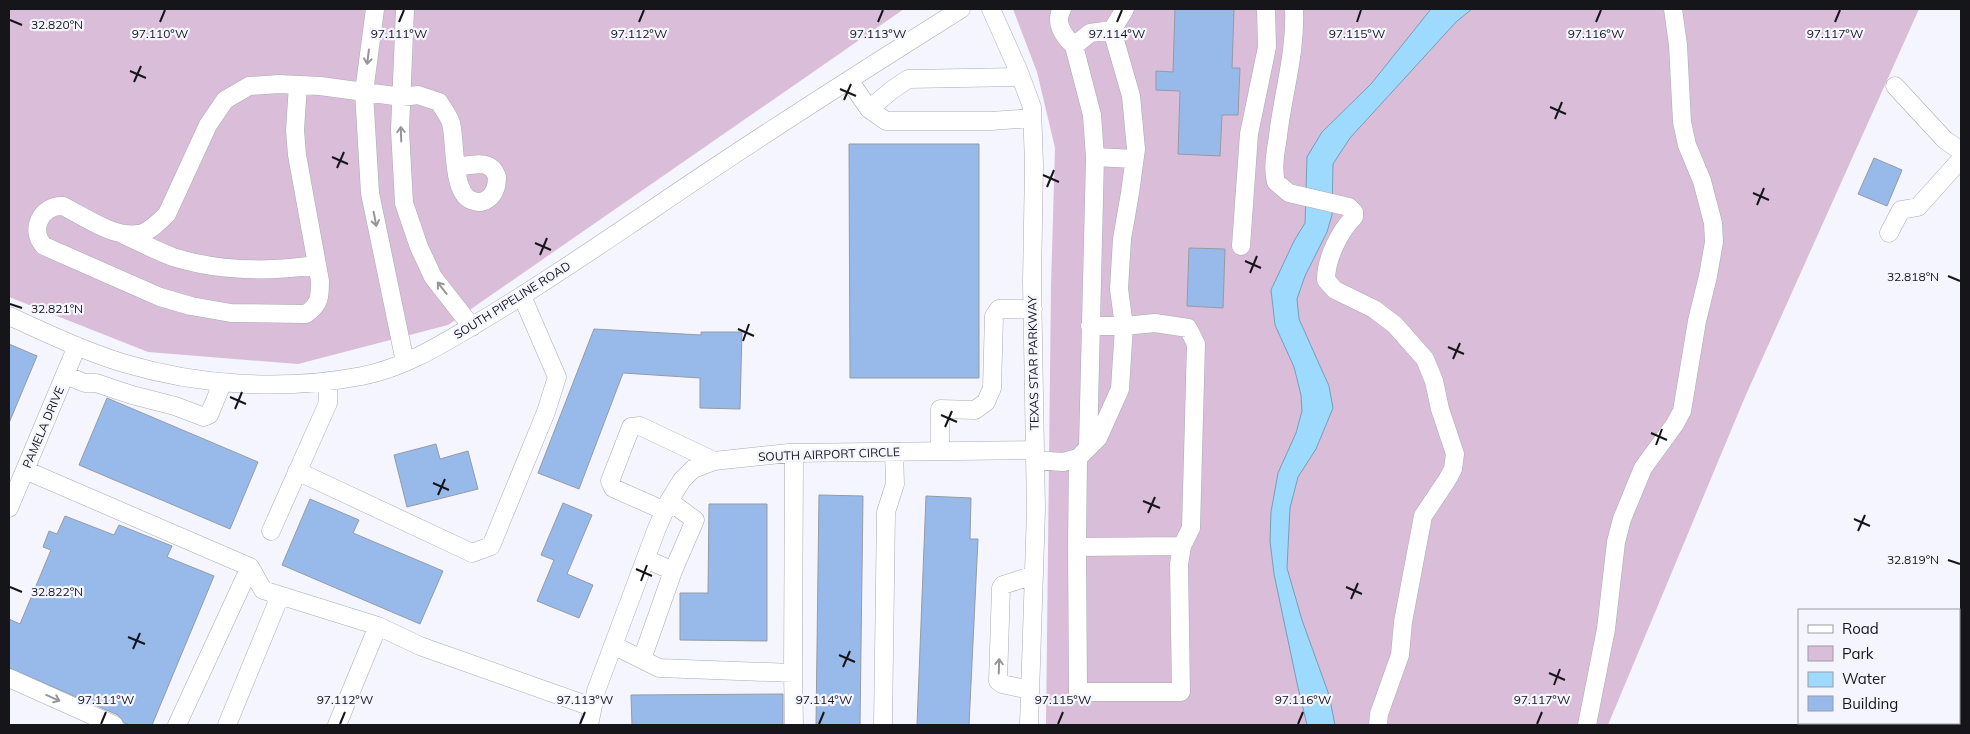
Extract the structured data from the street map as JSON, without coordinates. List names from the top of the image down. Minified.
{"streets":{"street":["SOUTH PIPELINE ROAD","TEXAS STAR PARKWAY","PAMELA DRIVE","SOUTH AIRPORT CIRCLE"]},"crossings":[["SOUTH PIPELINE ROAD","PAMELA DRIVE"],["TEXAS STAR PARKWAY","SOUTH AIRPORT CIRCLE"]],"legend":["Road","Park","Water","Building"],"coordinates":["32.820°N","97.111°W","97.112°W","97.113°W","97.114°W","97.115°W","97.116°W","97.117°W","97.110°W","32.818°N","32.821°N","32.819°N","32.822°N"]}
